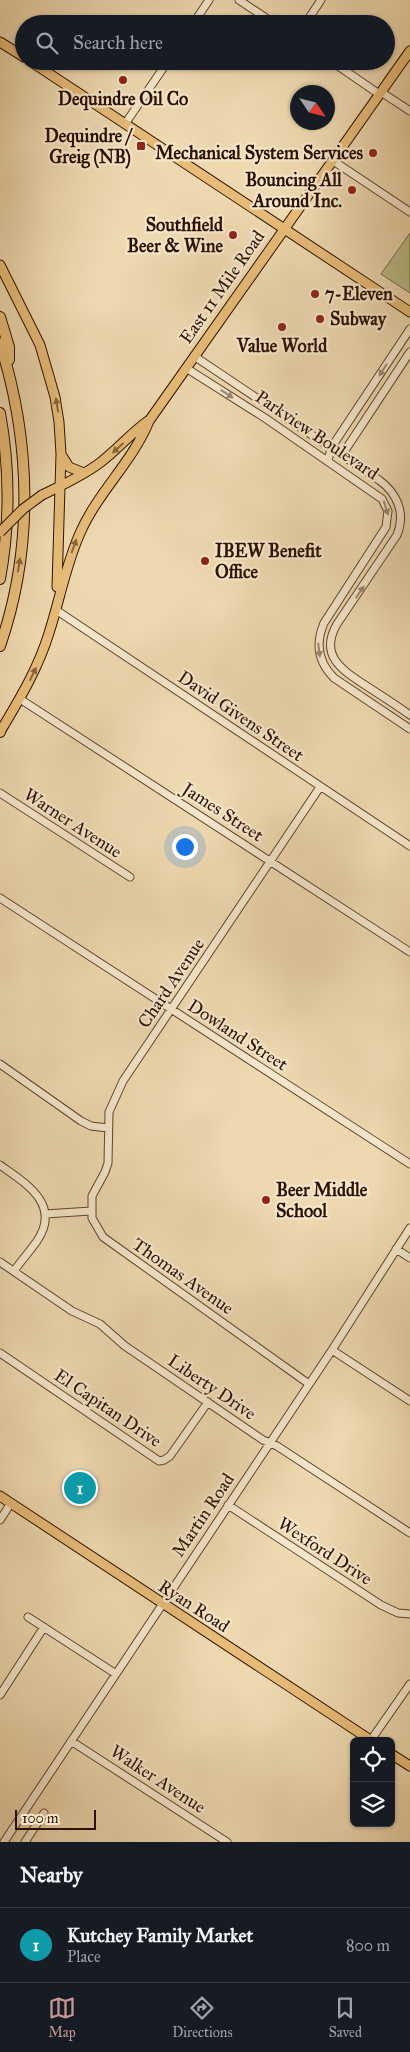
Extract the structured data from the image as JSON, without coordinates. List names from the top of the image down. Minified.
{"streets":{"main road":["East 11 Mile Road","Ryan Road"],"street":["Parkview Boulevard","David Givens Street","James Street","Warner Avenue","Chard Avenue","Dowland Street","Thomas Avenue","Liberty Drive","El Capitan Drive","Martin Road","Wexford Drive","Walker Avenue"]},"crossings":[["East 11 Mile Road","Parkview Boulevard"],["East 11 Mile Road","David Givens Street"],["East 11 Mile Road","James Street"],["David Givens Street","Chard Avenue"],["James Street","Chard Avenue"],["Chard Avenue","Dowland Street"],["Chard Avenue","Thomas Avenue"],["Thomas Avenue","Martin Road"],["Liberty Drive","El Capitan Drive"],["Liberty Drive","Martin Road"],["Martin Road","Wexford Drive"],["Martin Road","Ryan Road"],["Martin Road","Walker Avenue"]],"places":{"other":["Dequindre Oil Co","Mechanical System Services","Bouncing All Around Inc.","Southfield Beer & Wine","7-Eleven","Subway","Value World","IBEW Benefit Office","Beer Middle School"],"transit":["Dequindre / Greig (NB)"]},"scale_bar":"100 m","north":"bottom right","page":{"search":"Search here","pins":"1","scale":"100 m","heading":"Nearby","list":[{"mark":"1","name":"Kutchey Family Market","note":"Place","value":"800 m"}],"nav":["Map","Directions","Saved"]}}
